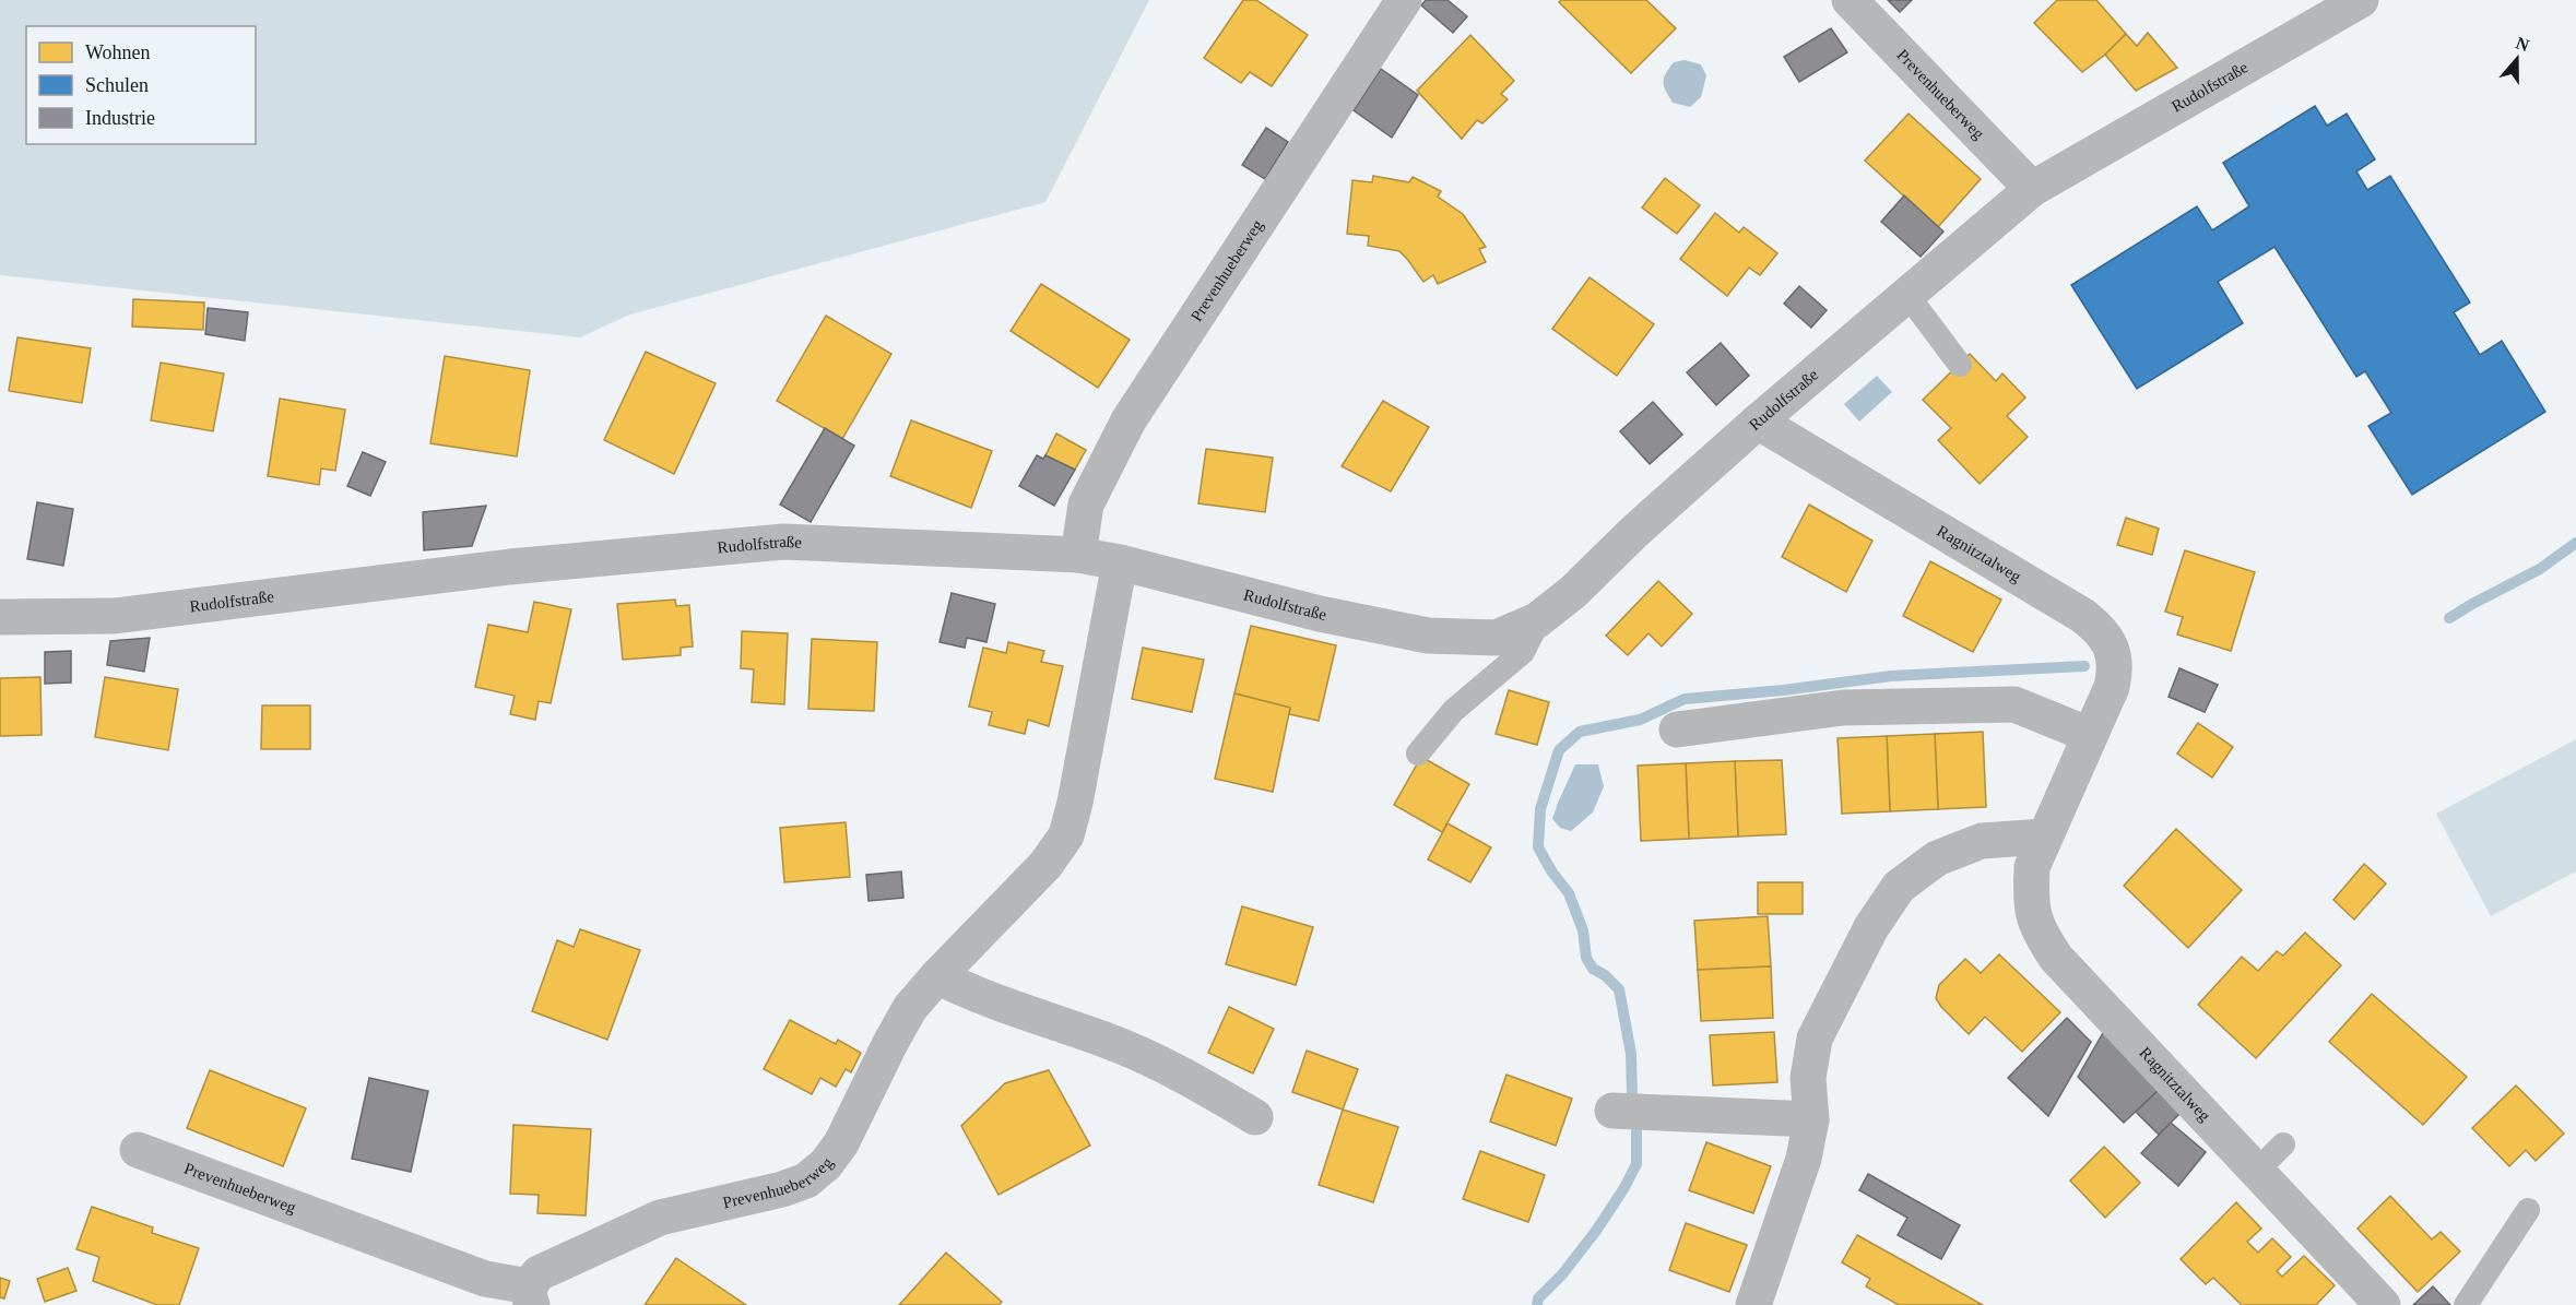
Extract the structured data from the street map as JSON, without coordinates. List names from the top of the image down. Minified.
{"streets":{"street":["Rudolfstraße","Prevenhueberweg","Ragnitztalweg"]},"crossings":[["Rudolfstraße","Prevenhueberweg"],["Rudolfstraße","Ragnitztalweg"]],"legend":["Wohnen","Schulen","Industrie"],"north":"top"}
